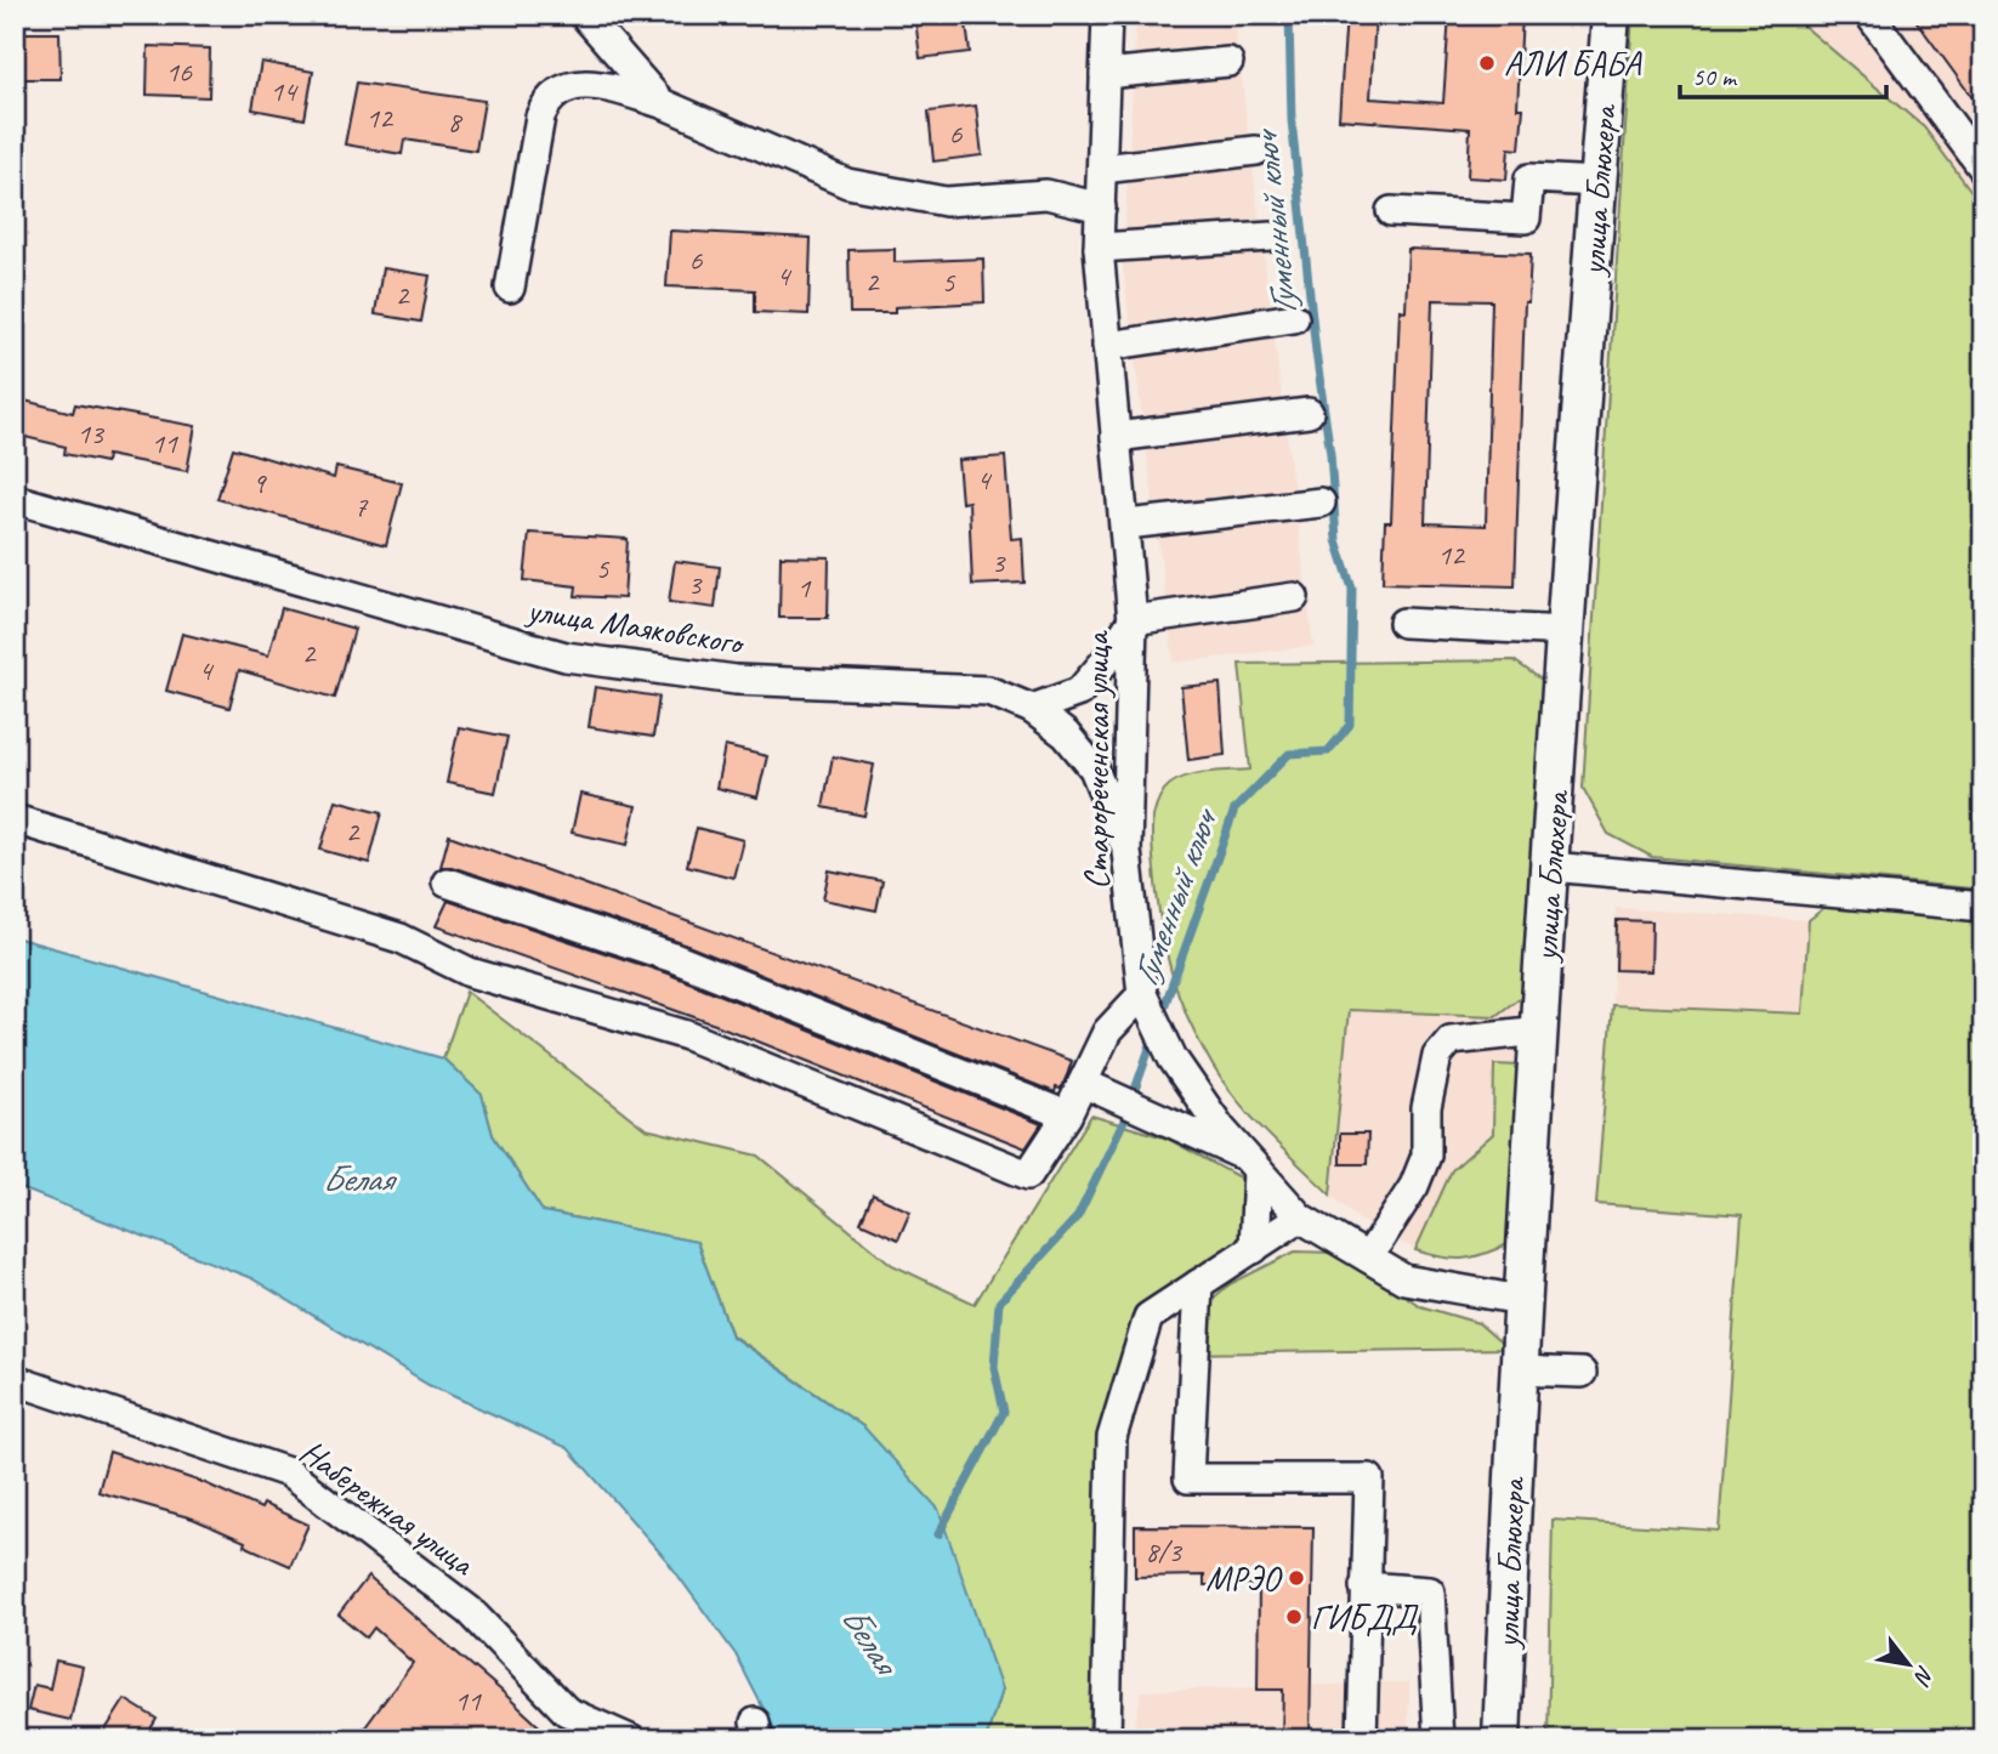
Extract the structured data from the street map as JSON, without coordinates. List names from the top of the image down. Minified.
{"streets":{"main road":["улица Блюхера"],"street":["улица Маяковского","Старореченская улица","Набережная улица"]},"crossings":[["улица Блюхера","Старореченская улица"],["улица Маяковского","Старореченская улица"]],"water":["Гуменный ключ","Белая"],"places":["АЛИ БАБА","МРЭО","ГИБДД"],"house_numbers":["16","14","12","8","6","6","4","2","5","2","13","11","4","9","7","12","3","5","3","1","2","4","2","8/3","11"],"scale_bar":"50 m","north":"bottom right"}
